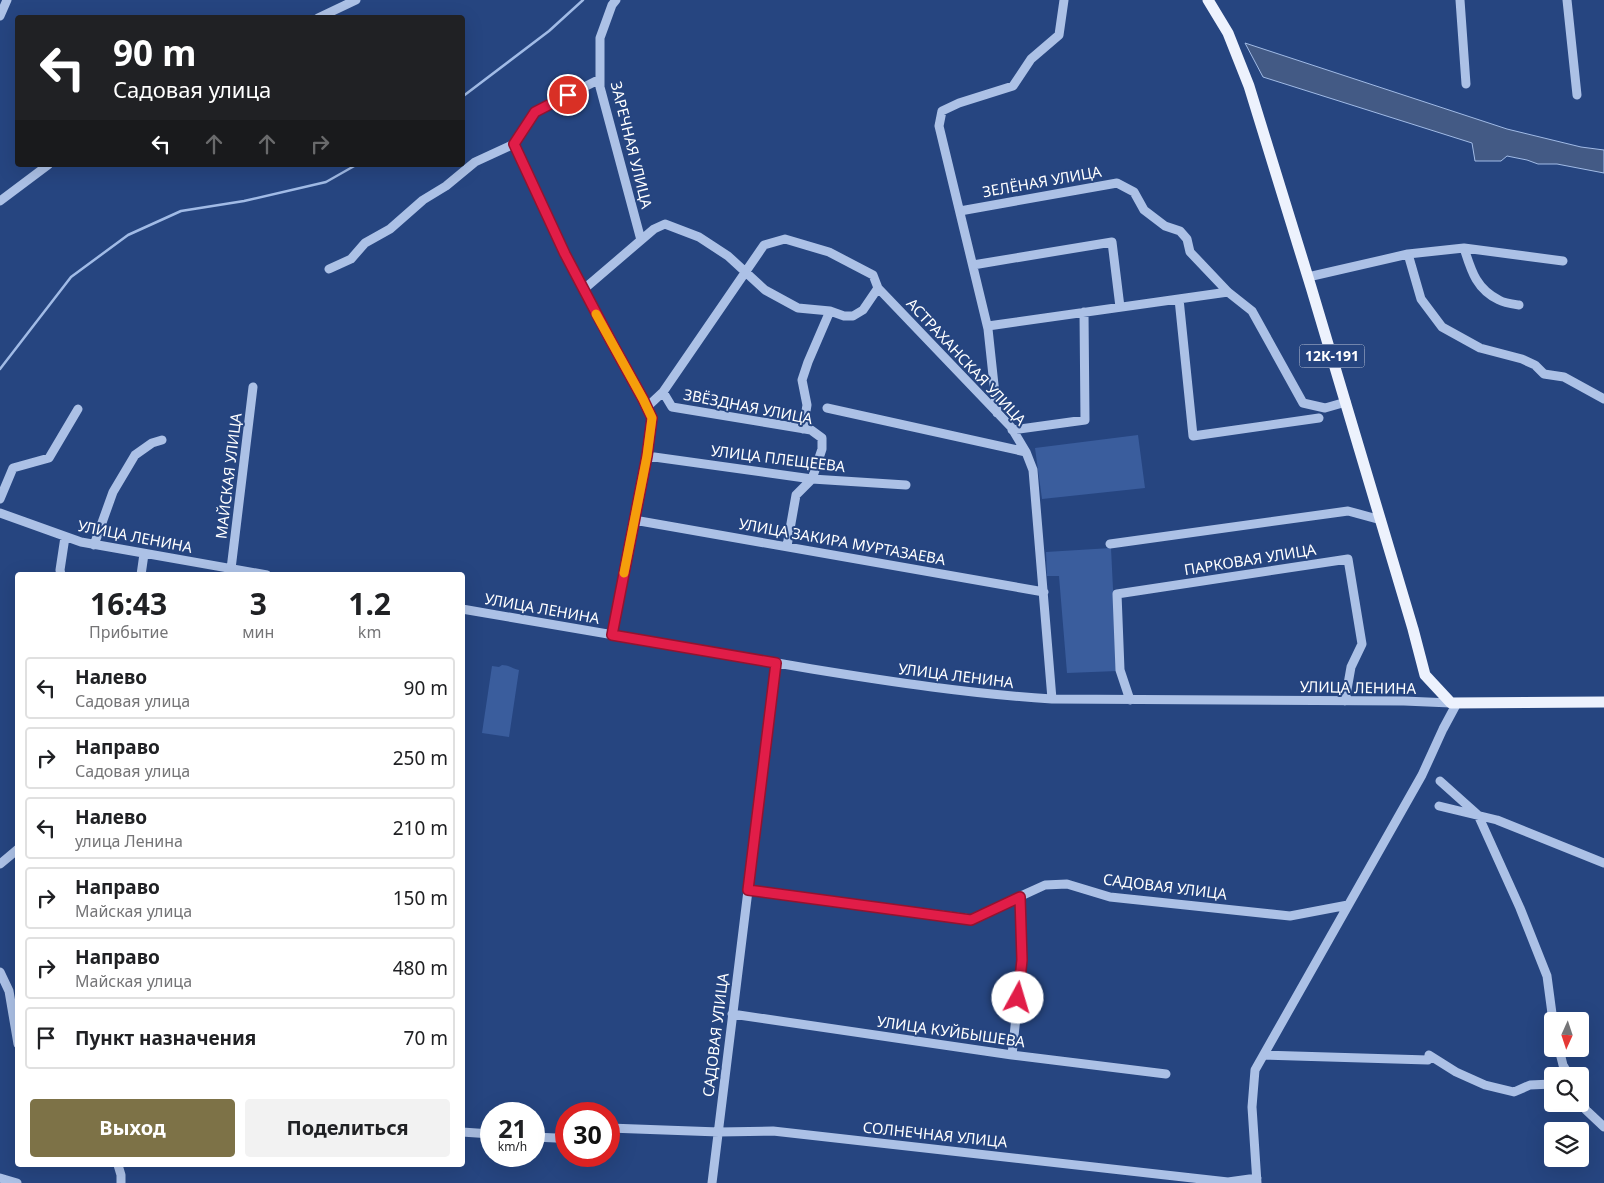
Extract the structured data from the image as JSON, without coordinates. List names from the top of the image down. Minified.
{"streets":{"main road":["12К-191"],"street":["ЗАРЕЧНАЯ УЛИЦА","ЗЕЛЁНАЯ УЛИЦА","АСТРАХАНСКАЯ УЛИЦА","ЗВЁЗДНАЯ УЛИЦА","УЛИЦА ПЛЕЩЕЕВА","МАЙСКАЯ УЛИЦА","УЛИЦА ЛЕНИНА","УЛИЦА ЗАКИРА МУРТАЗАЕВА","ПАРКОВАЯ УЛИЦА","САДОВАЯ УЛИЦА","УЛИЦА КУЙБЫШЕВА","СОЛНЕЧНАЯ УЛИЦА"]},"crossings":[["ЗЕЛЁНАЯ УЛИЦА","12К-191"],["12К-191","УЛИЦА ЛЕНИНА"],["АСТРАХАНСКАЯ УЛИЦА","ЗВЁЗДНАЯ УЛИЦА"],["АСТРАХАНСКАЯ УЛИЦА","УЛИЦА ЛЕНИНА"],["АСТРАХАНСКАЯ УЛИЦА","УЛИЦА ЗАКИРА МУРТАЗАЕВА"],["ЗВЁЗДНАЯ УЛИЦА","УЛИЦА ПЛЕЩЕЕВА"],["МАЙСКАЯ УЛИЦА","УЛИЦА ЛЕНИНА"],["УЛИЦА ЛЕНИНА","ПАРКОВАЯ УЛИЦА"],["УЛИЦА ЛЕНИНА","САДОВАЯ УЛИЦА"],["САДОВАЯ УЛИЦА","УЛИЦА КУЙБЫШЕВА"],["САДОВАЯ УЛИЦА","СОЛНЕЧНАЯ УЛИЦА"]],"north":"bottom","page":{"turn":["90 m","Садовая улица"],"eta":["16:43","Прибытие","3","мин","1.2","km"],"list":[{"name":"Налево","note":"Садовая улица","value":"90 m"},{"name":"Направо","note":"Садовая улица","value":"250 m"},{"name":"Налево","note":"улица Ленина","value":"210 m"},{"name":"Направо","note":"Майская улица","value":"150 m"},{"name":"Направо","note":"Майская улица","value":"480 m"},{"name":"Пункт назначения","value":"70 m"}],"buttons":["Выход","Поделиться"],"speed":"21 km/h","limit":"30"}}
